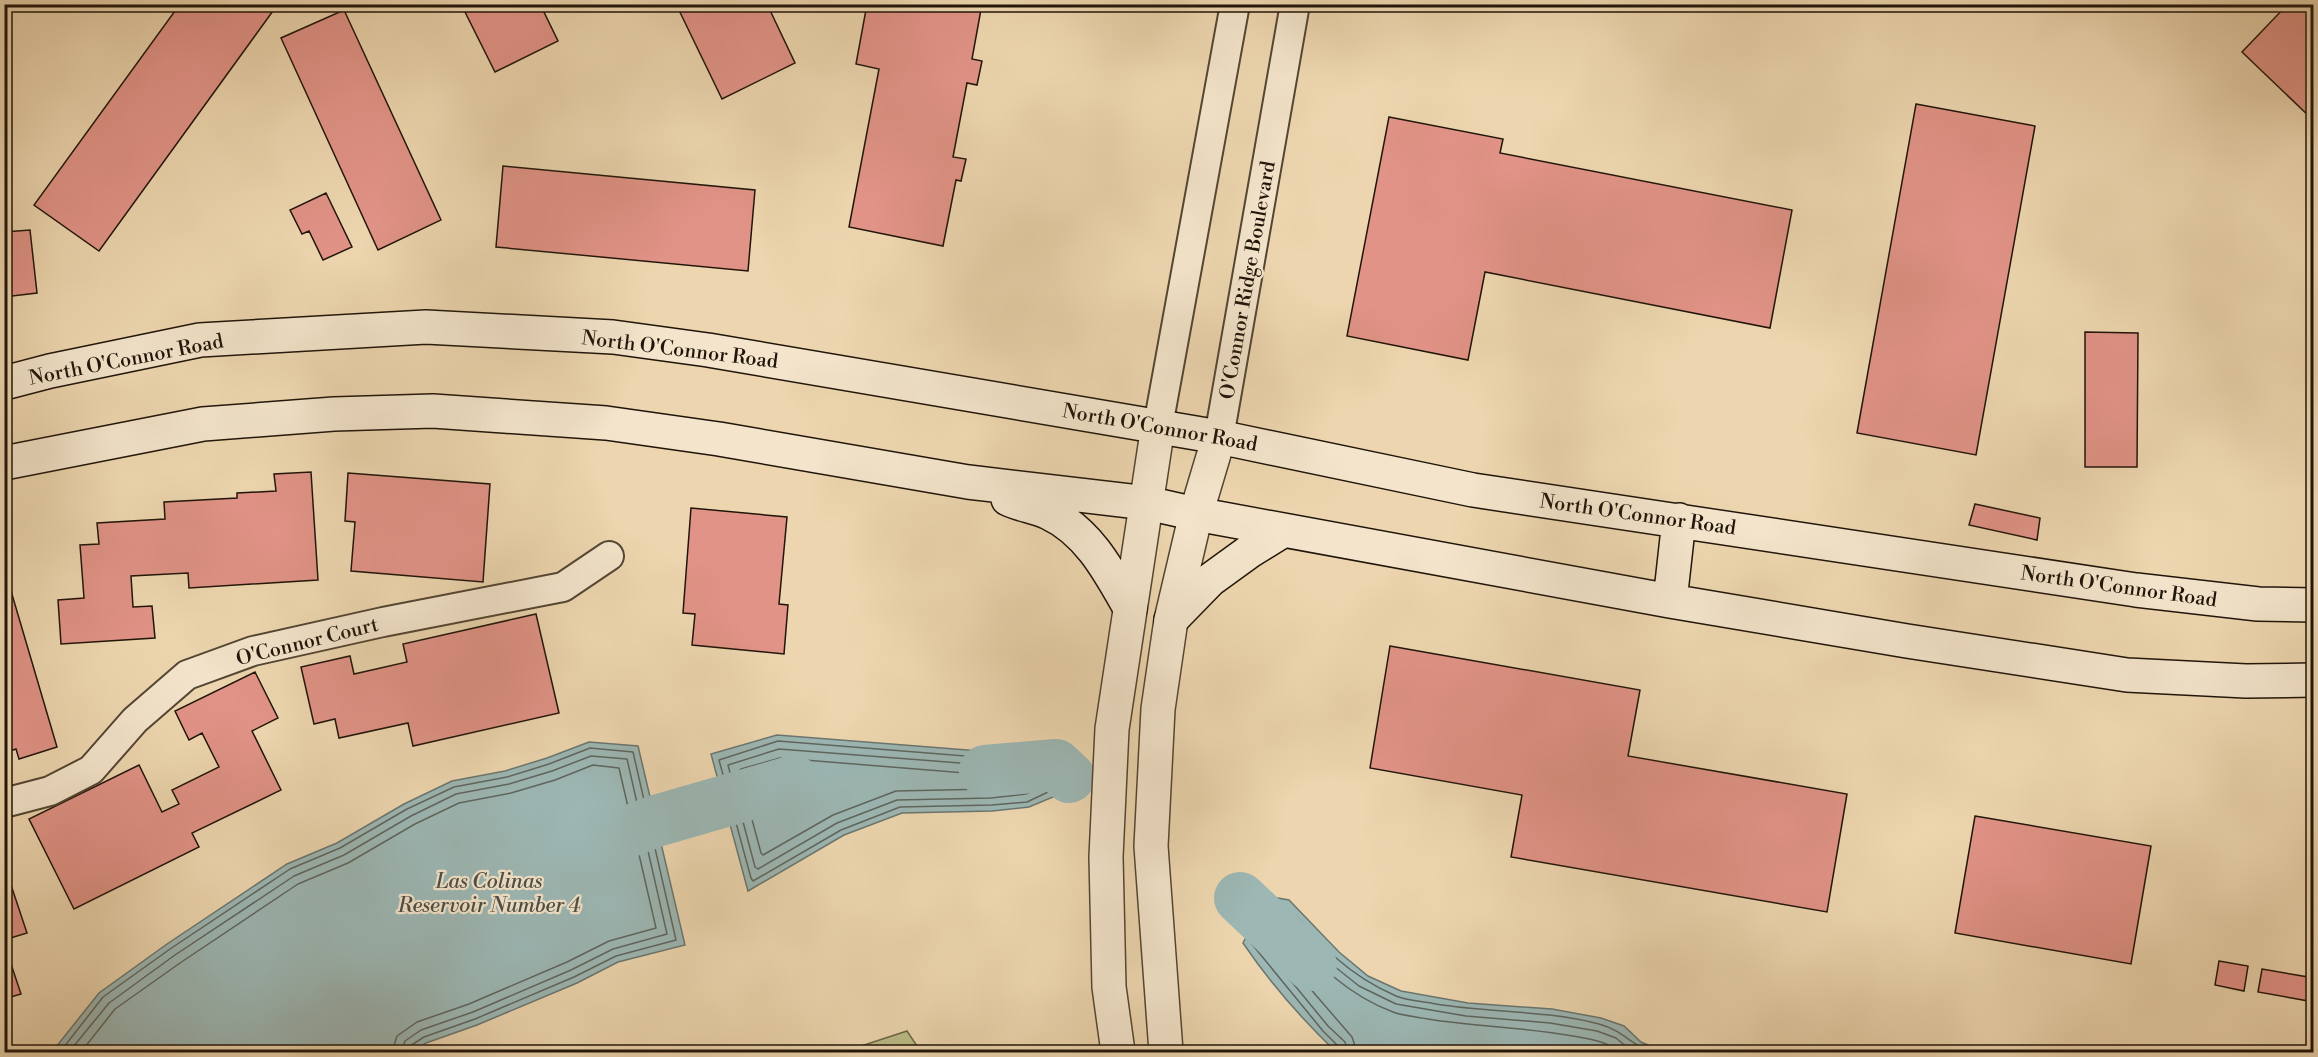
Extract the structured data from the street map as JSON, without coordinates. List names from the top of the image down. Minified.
{"streets":{"main road":["O'Connor Ridge Boulevard","North O'Connor Road"],"street":["O'Connor Court"]},"crossings":[["O'Connor Ridge Boulevard","North O'Connor Road"]],"water":["Las Colinas Reservoir Number 4"]}
